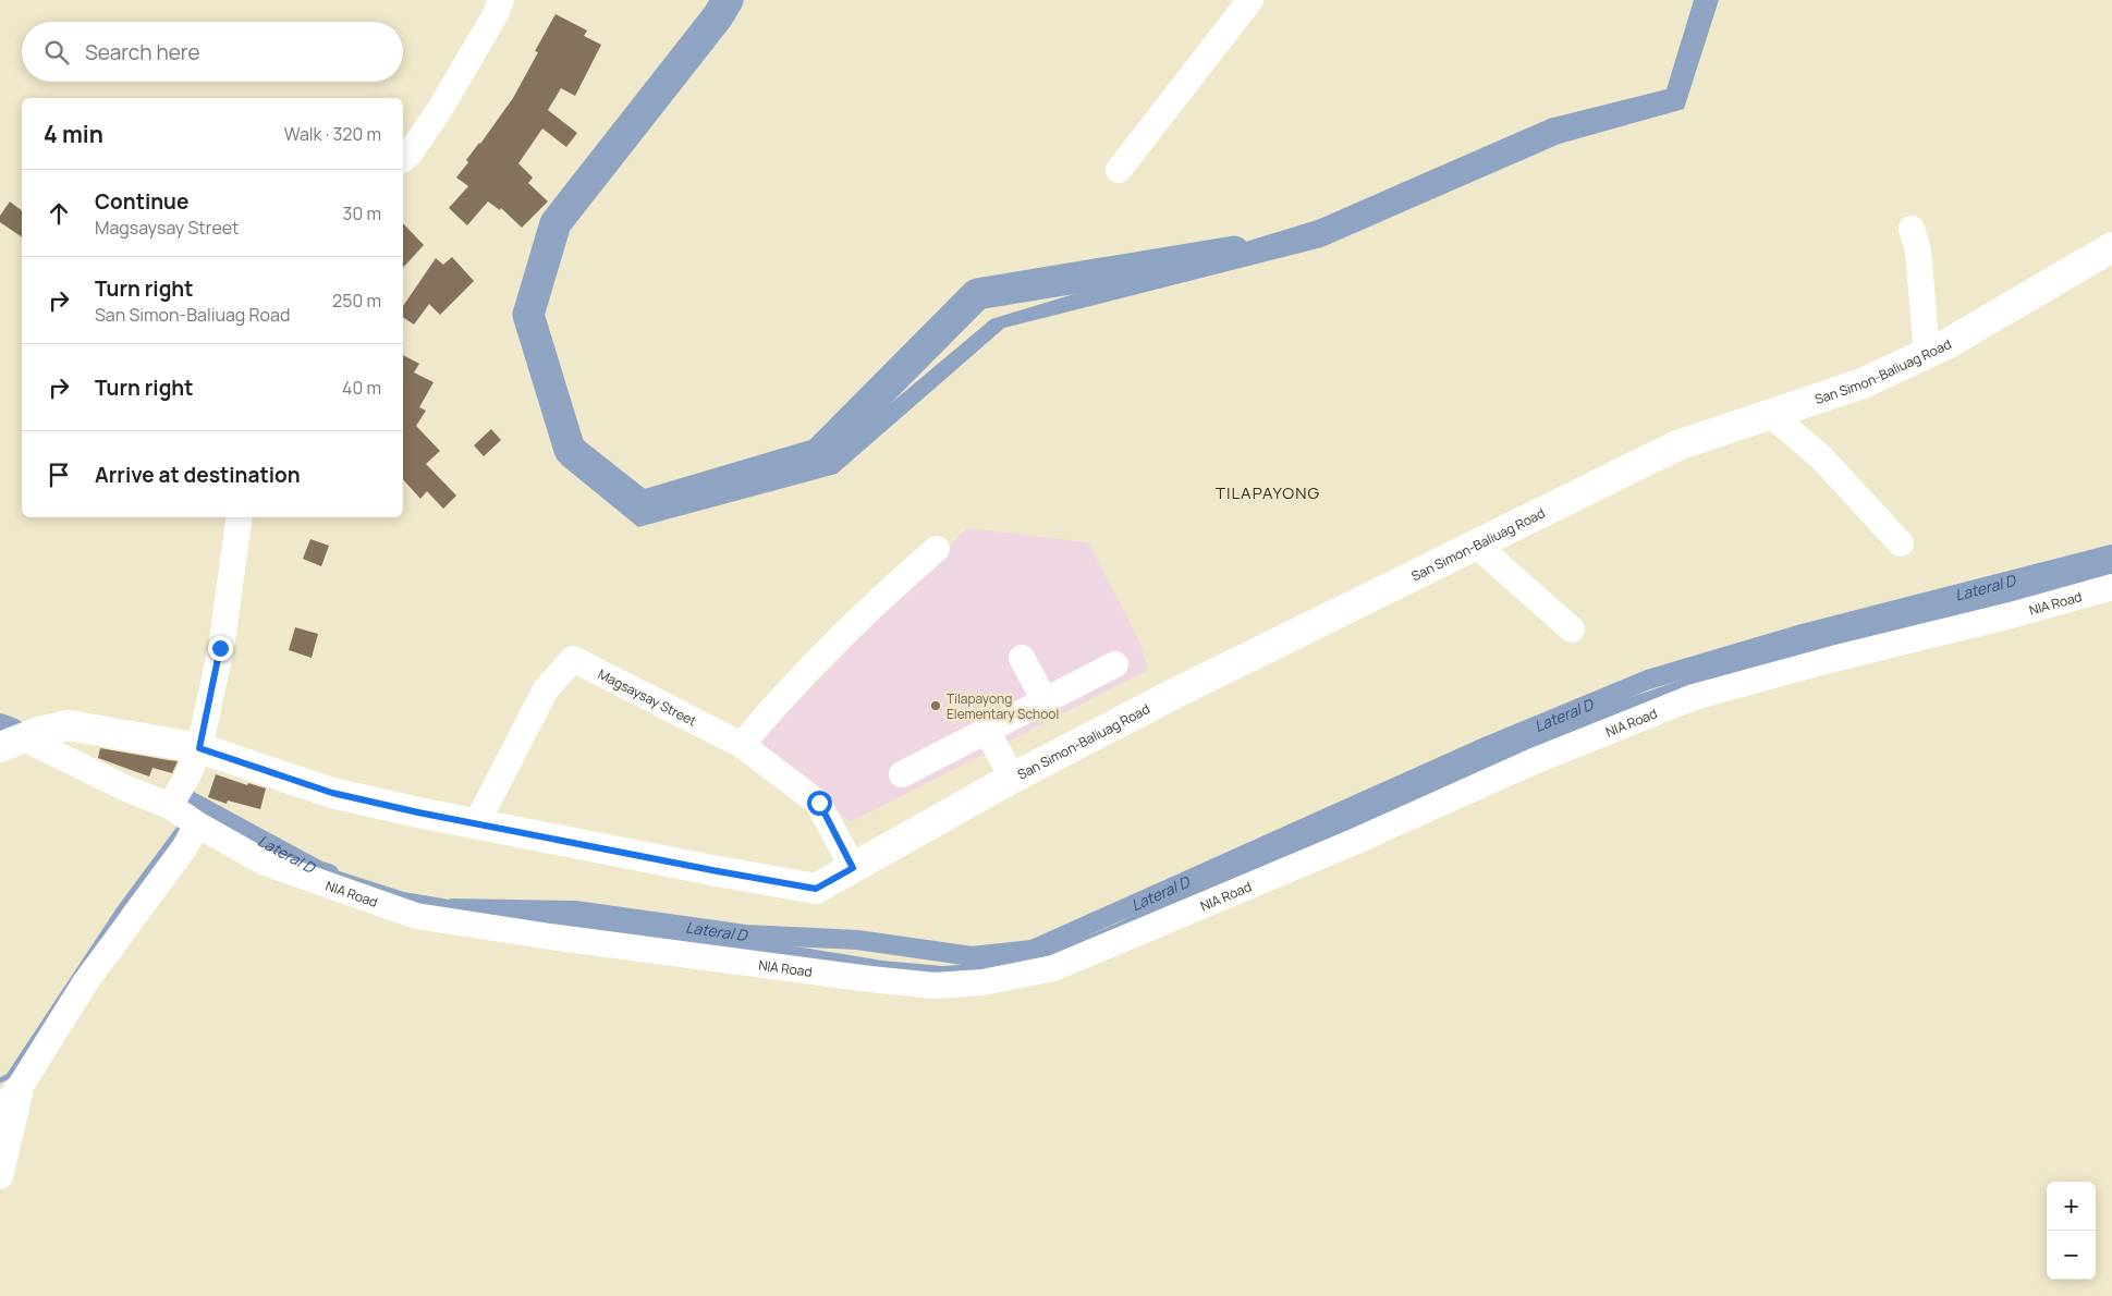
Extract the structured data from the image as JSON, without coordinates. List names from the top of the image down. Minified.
{"streets":{"main road":["San Simon-Baliuag Road"],"street":["NIA Road","Magsaysay Street"]},"crossings":[["San Simon-Baliuag Road","NIA Road"],["San Simon-Baliuag Road","Magsaysay Street"]],"districts":["TILAPAYONG"],"water":["Lateral D"],"places":["Tilapayong Elementary School"],"page":{"search":"Search here","heading":["4 min","Walk · 320 m"],"list":[["Continue","Magsaysay Street","30 m"],["Turn right","San Simon-Baliuag Road","250 m"],["Turn right","40 m"],"Arrive at destination"],"map_buttons":["+","−"]}}
